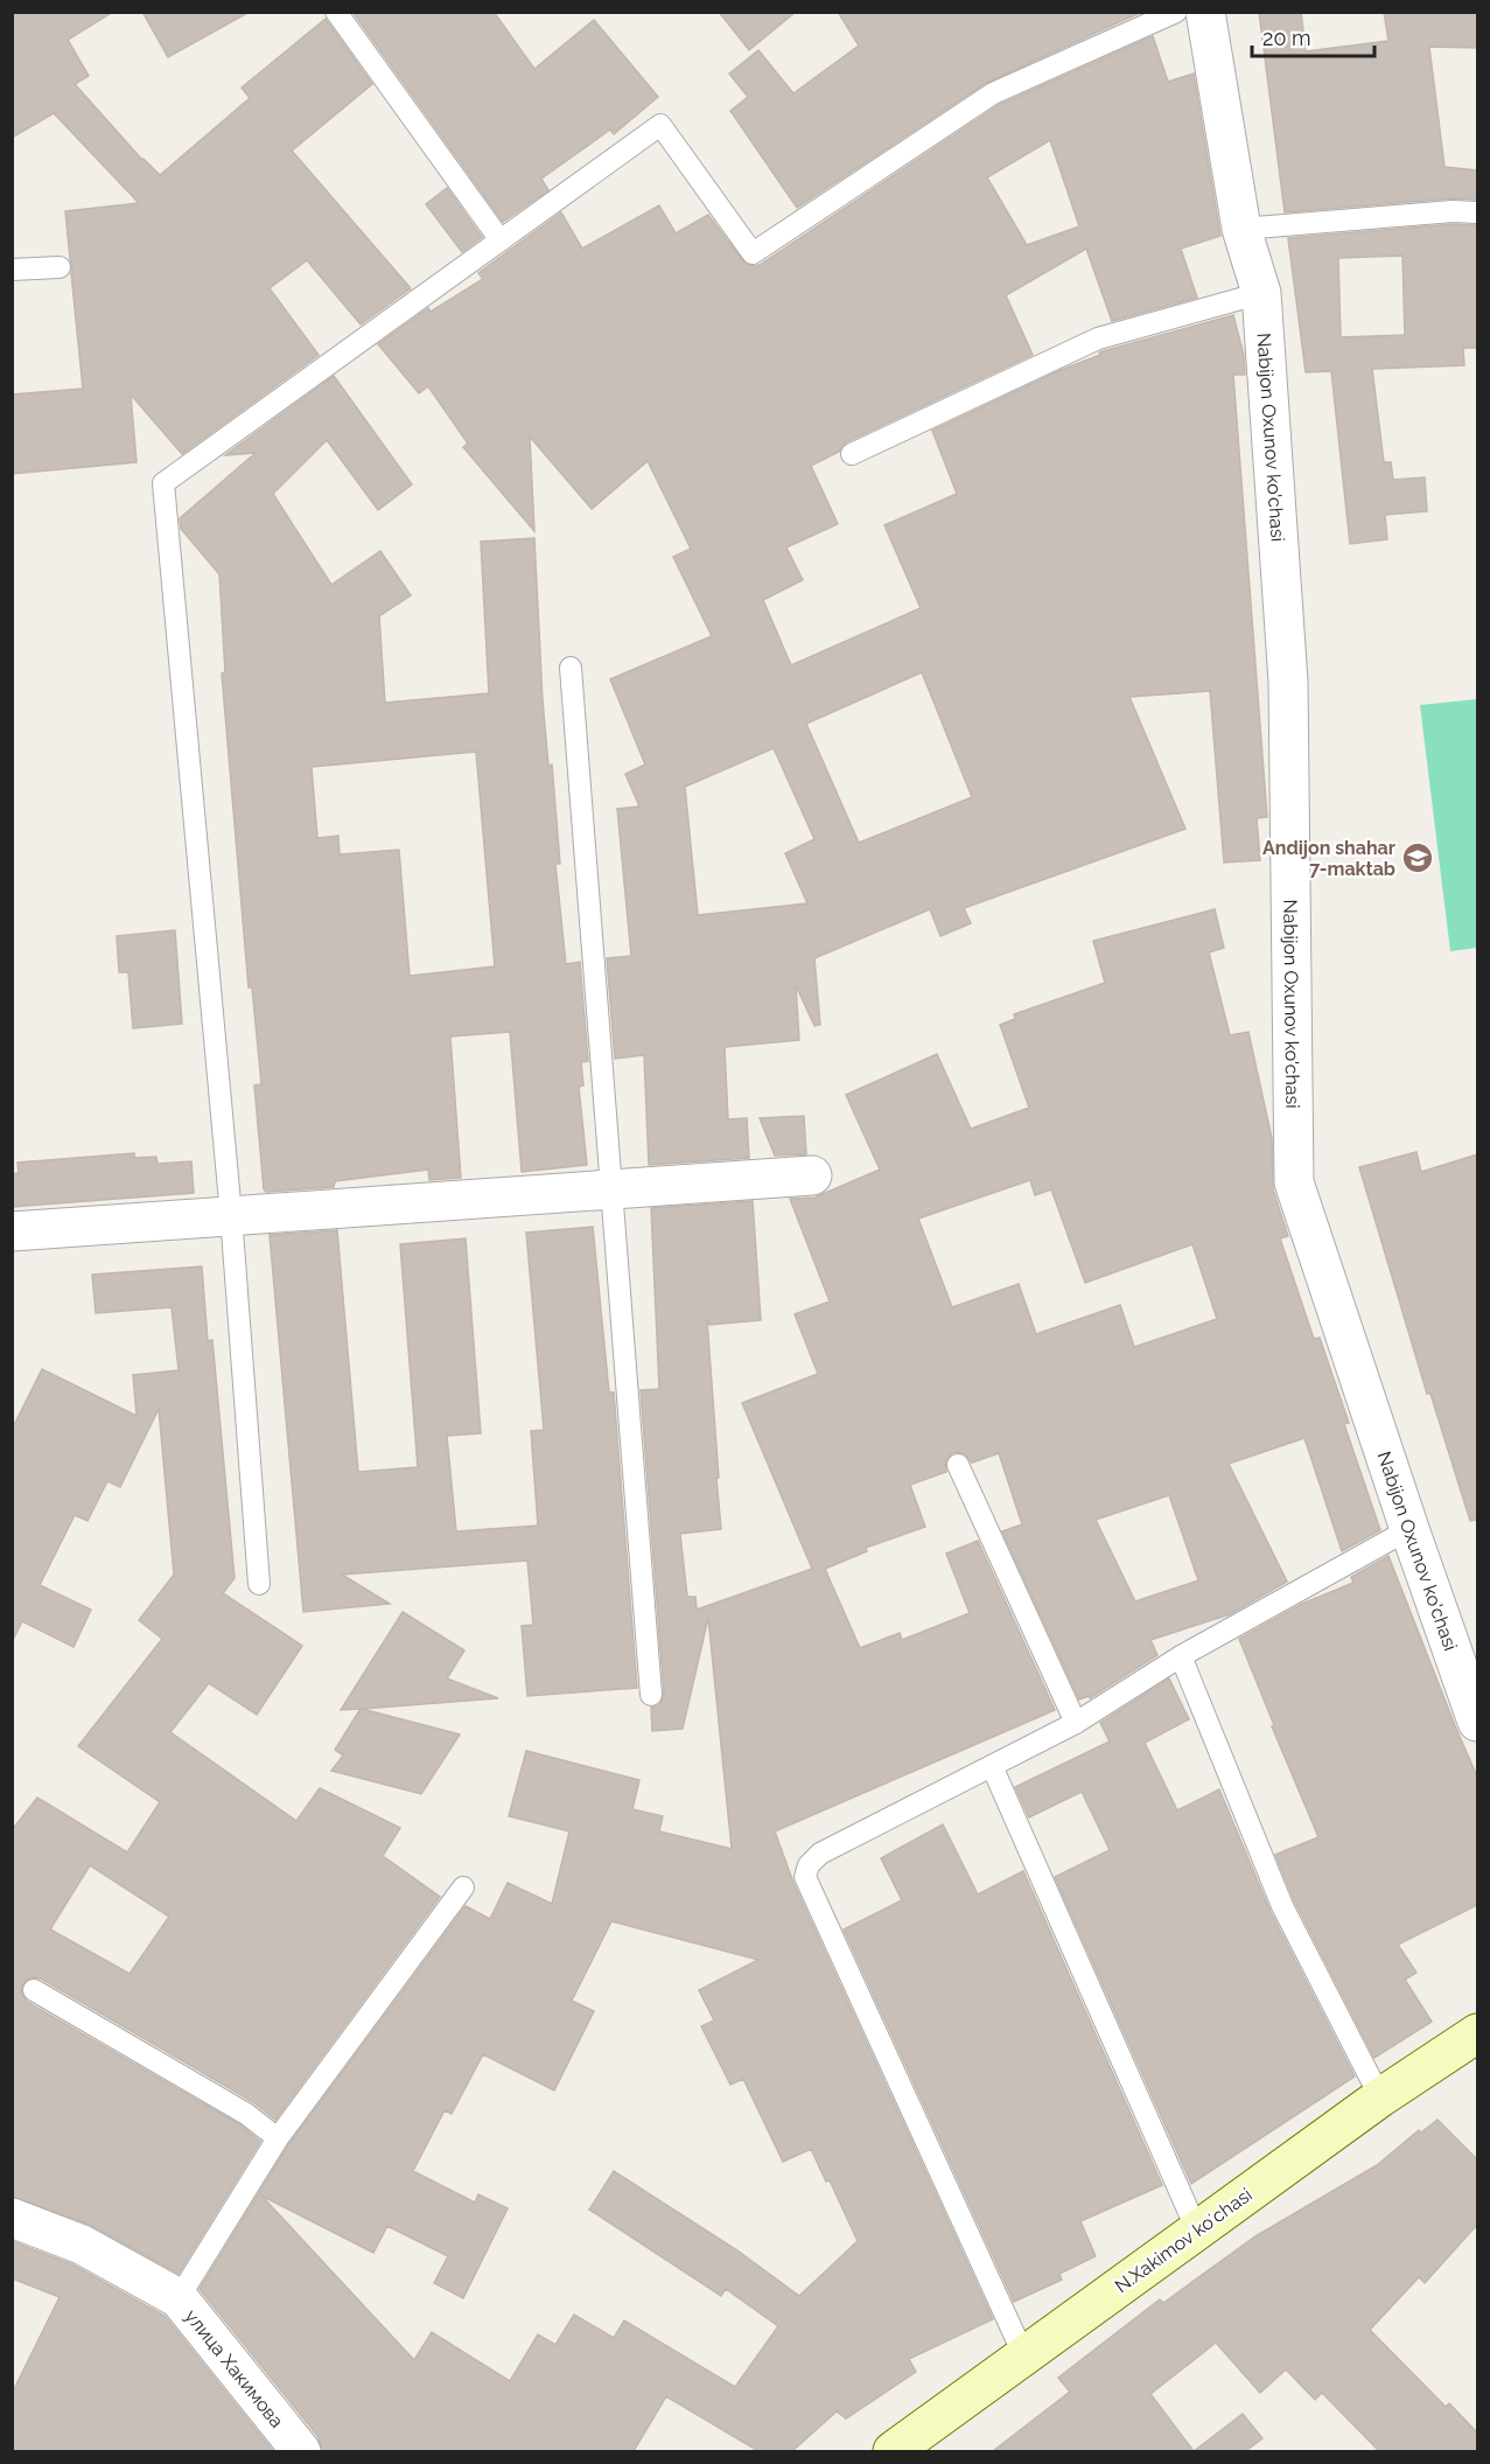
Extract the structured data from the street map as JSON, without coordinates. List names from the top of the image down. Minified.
{"streets":{"main road":["N.Xakimov koʻchasi"],"street":["Nabijon Oxunov ko'chasi","улица Хакимова"]},"places":{"school or university":["Andijon shahar 7-maktab"]},"scale_bar":"20 m"}
